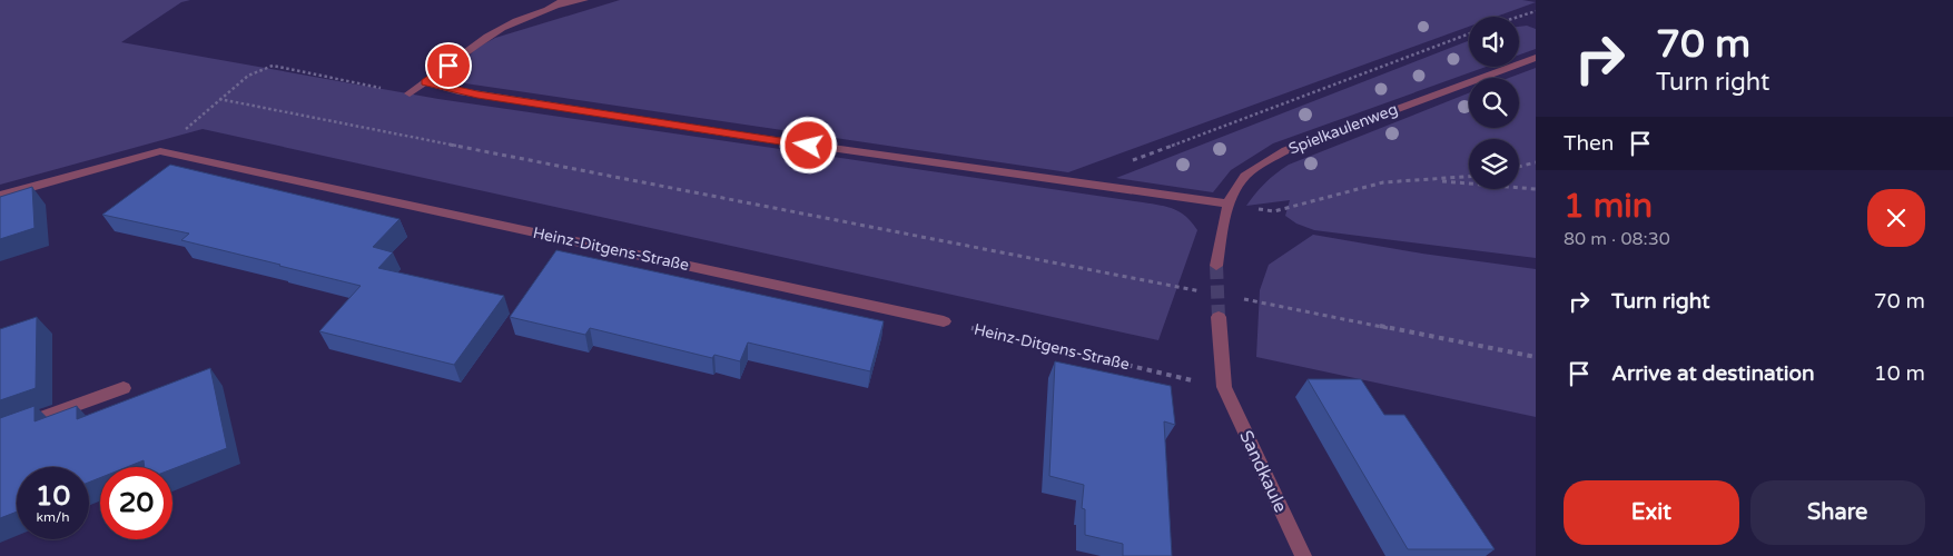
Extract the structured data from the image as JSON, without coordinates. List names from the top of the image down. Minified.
{"streets":{"street":["Spielkaulenweg","Heinz-Ditgens-Straße","Sandkaule"]},"crossings":[["Heinz-Ditgens-Straße","Sandkaule"]],"page":{"turn":["70 m","Turn right"],"then":"Then","heading":["1 min","80 m · 08:30"],"list":[{"name":"Turn right","value":"70 m"},{"name":"Arrive at destination","value":"10 m"}],"speed":"10 km/h","limit":"20","buttons":["Exit","Share"]}}
